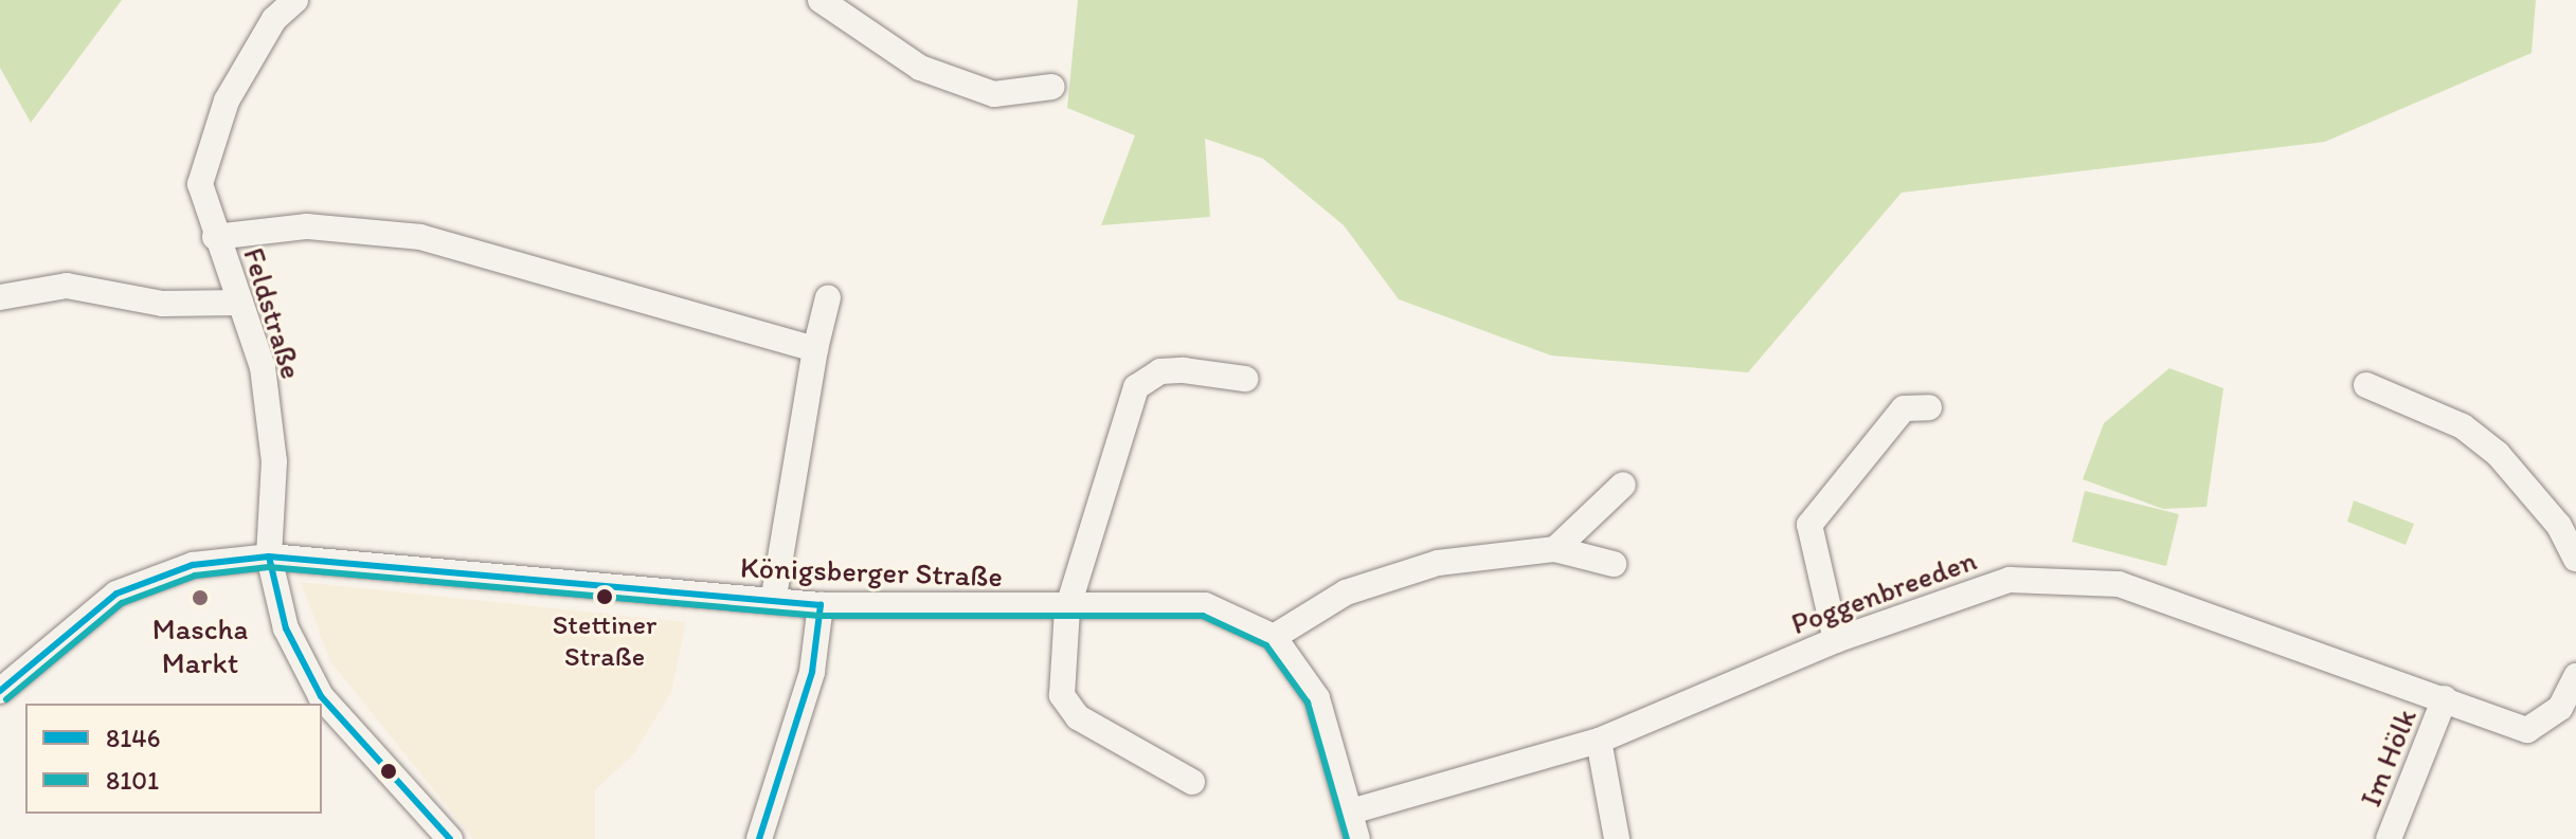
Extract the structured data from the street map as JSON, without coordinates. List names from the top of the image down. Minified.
{"streets":{"street":["Feldstraße","Königsberger Straße","Poggenbreeden","Im Hölk"]},"crossings":[["Feldstraße","Königsberger Straße"],["Königsberger Straße","Poggenbreeden"],["Poggenbreeden","Im Hölk"]],"places":["Stettiner Straße","Mascha Markt"],"lines":["transit line 8146","transit line 8101"],"legend":["8146","8101"]}
